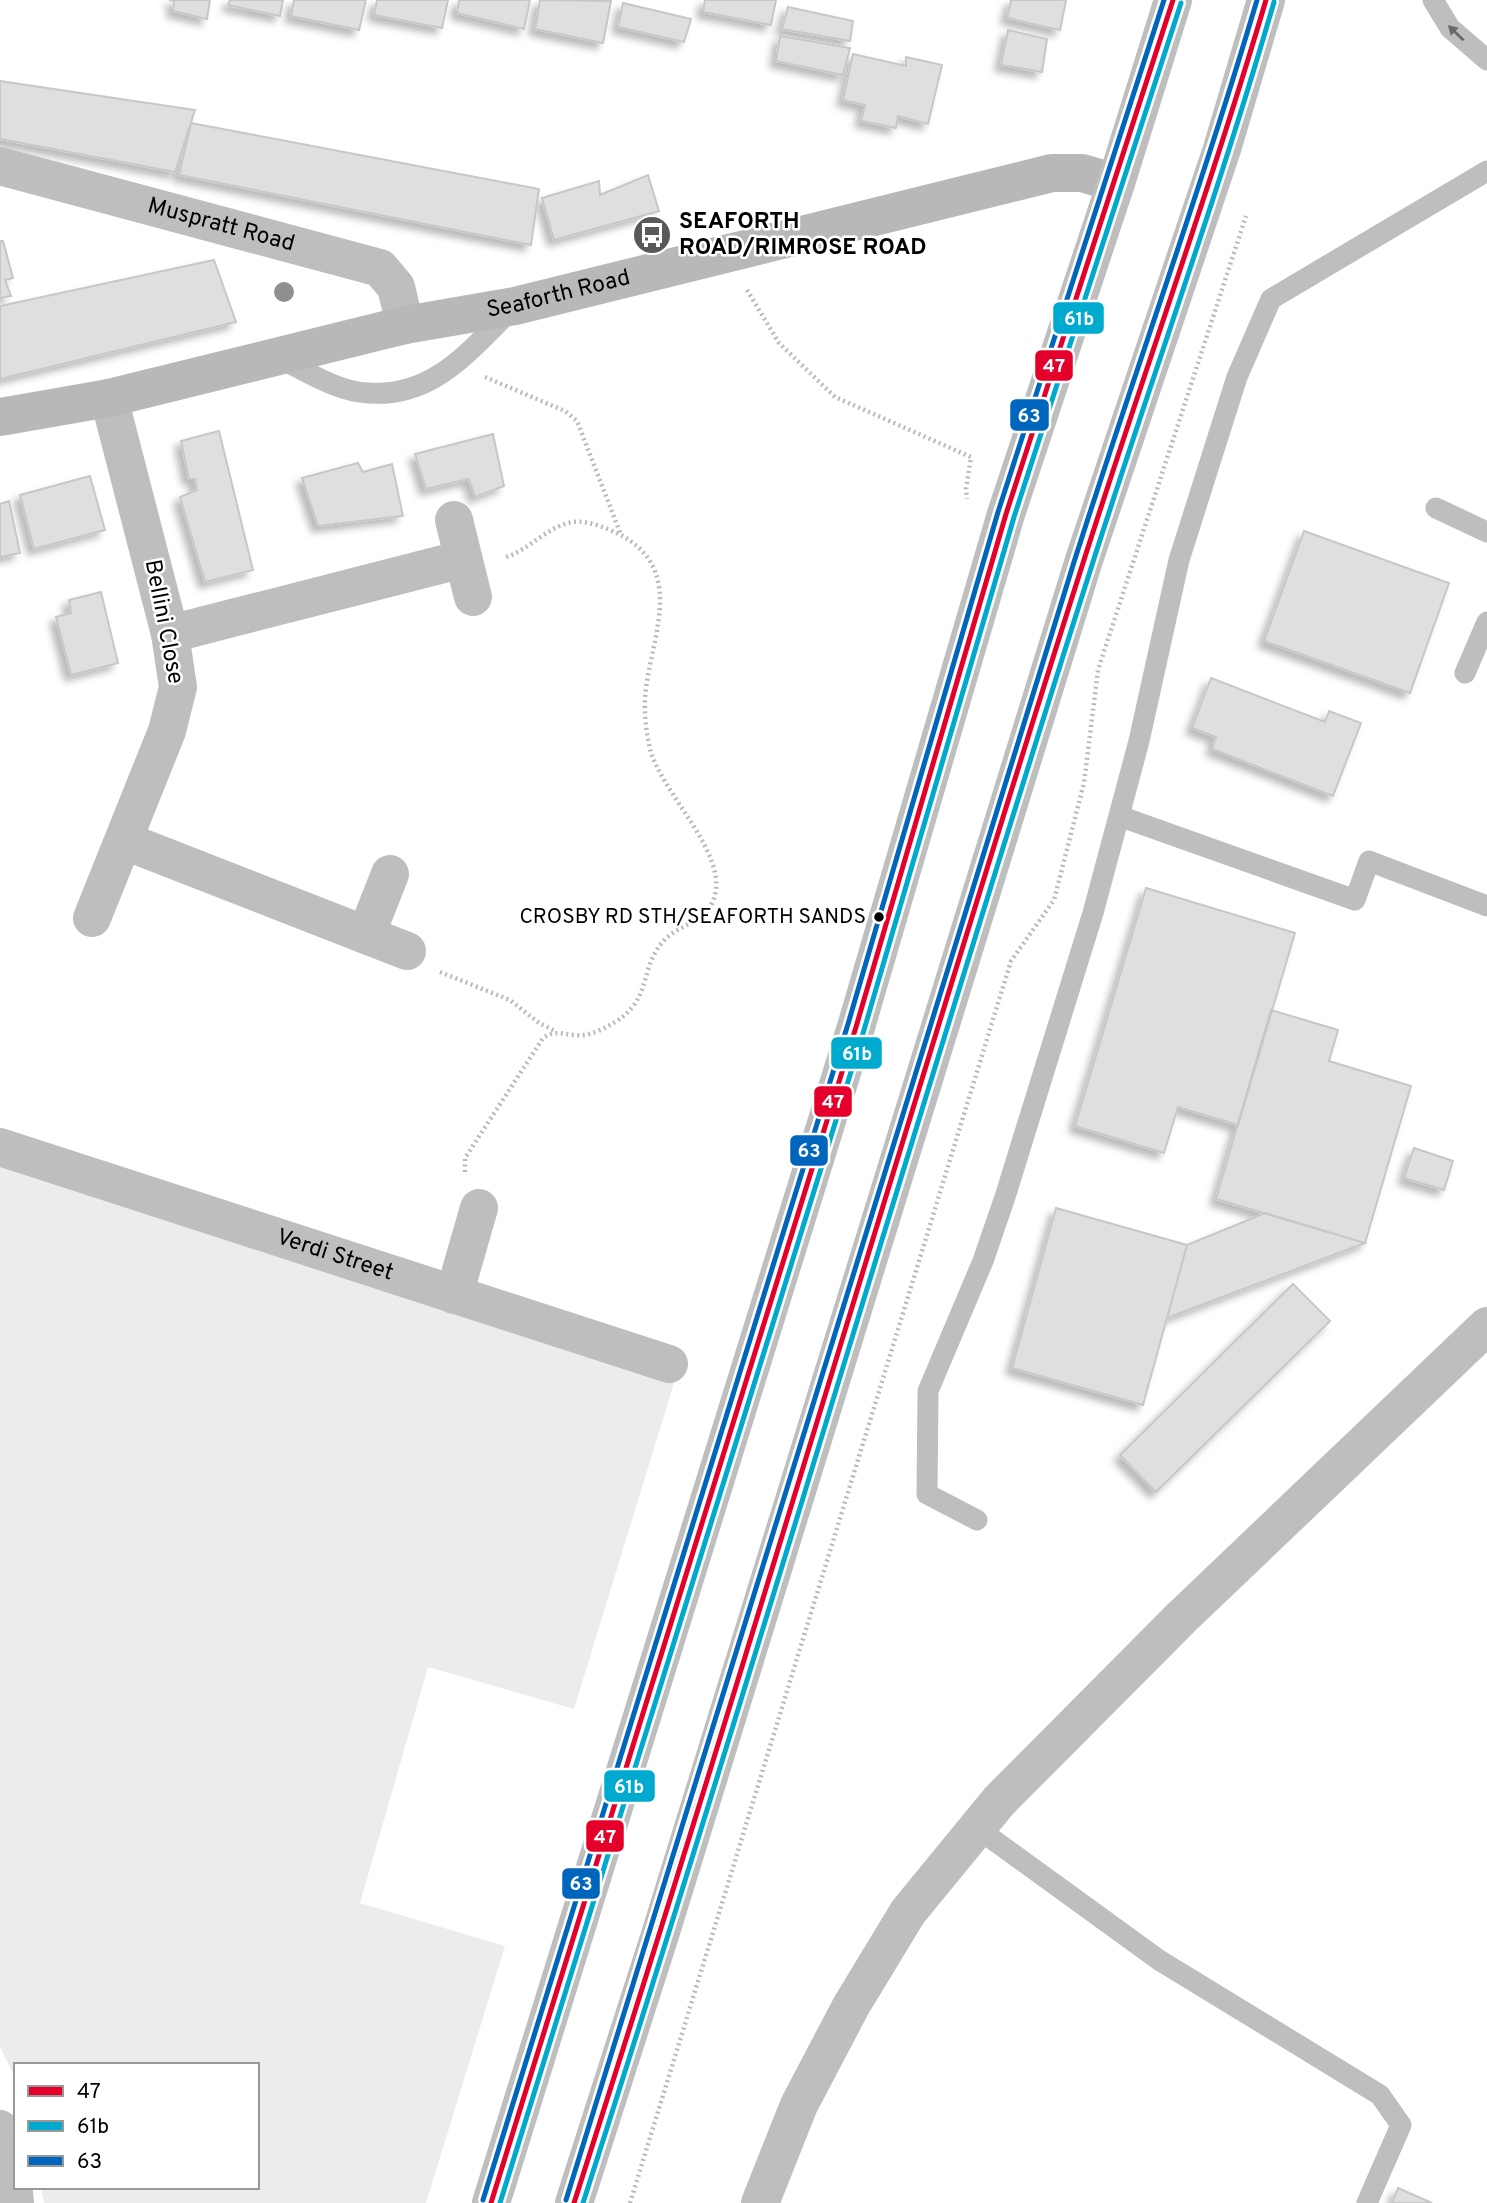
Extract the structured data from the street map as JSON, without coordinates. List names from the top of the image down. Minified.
{"streets":{"main road":["Muspratt Road","Seaforth Road","Bellini Close","Verdi Street"]},"crossings":[["Muspratt Road","Seaforth Road"],["Seaforth Road","Bellini Close"]],"places":{"bus stop":["SEAFORTH ROAD/RIMROSE ROAD"],"other":["CROSBY RD STH/SEAFORTH SANDS"]},"lines":["transit line 47","transit line 63","transit line 61b"],"legend":["47","61b","63"]}
